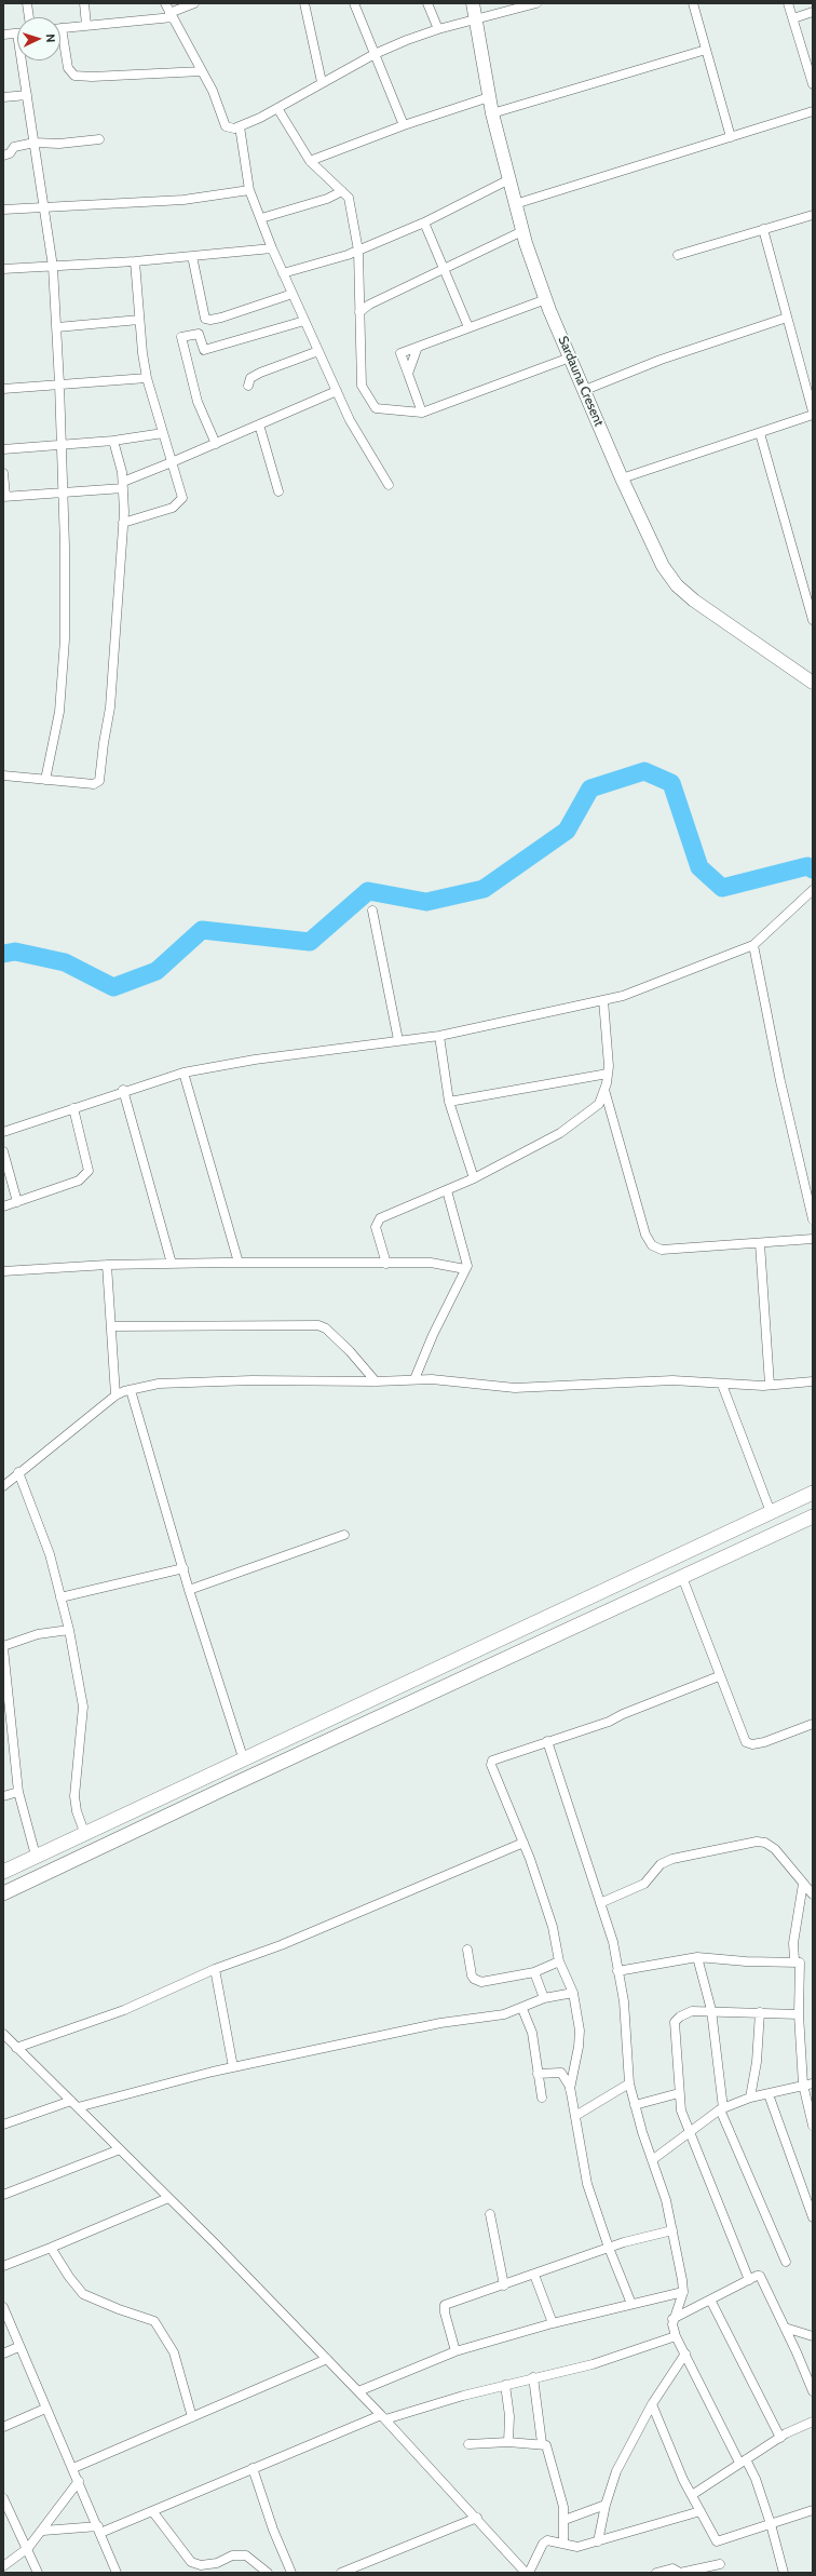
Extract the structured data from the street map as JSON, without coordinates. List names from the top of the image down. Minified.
{"streets":{"street":["Sardauna Cresent"]},"north":"right"}
